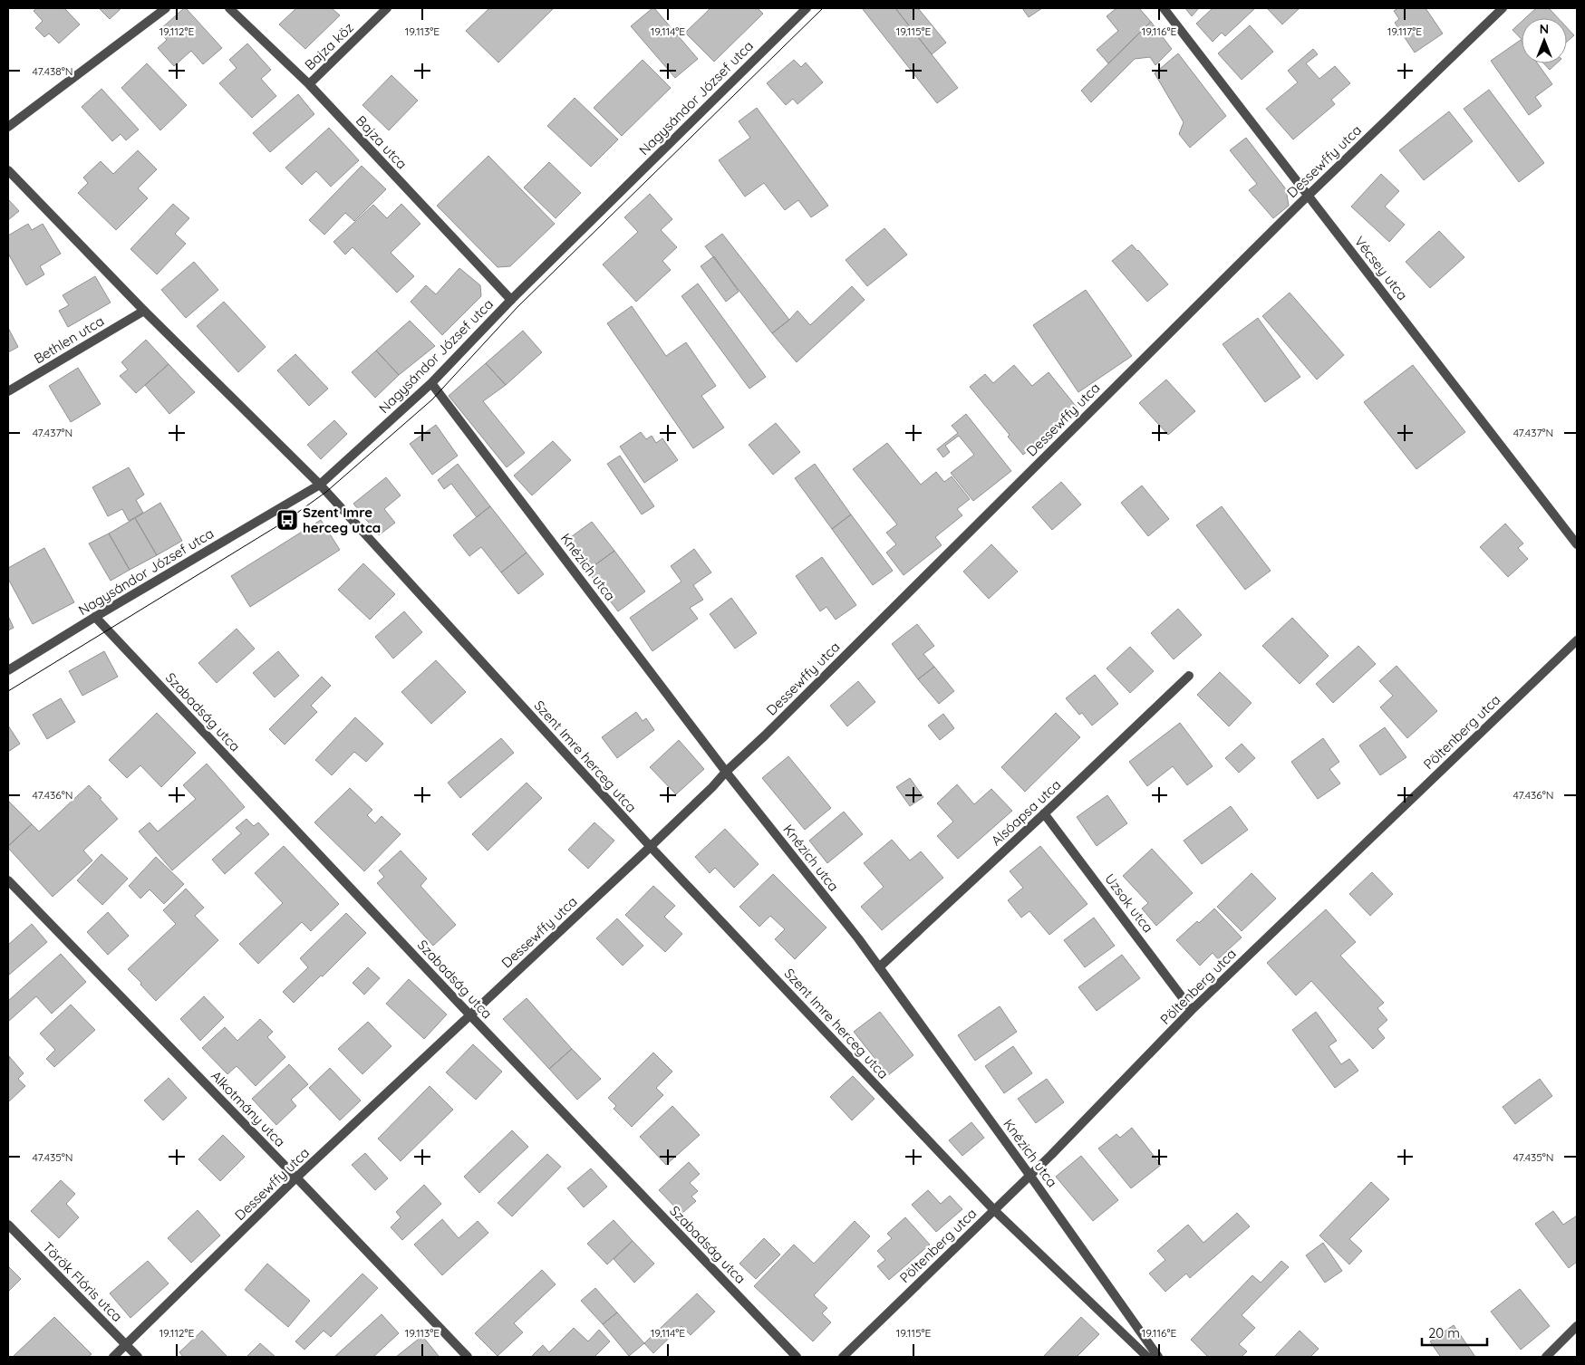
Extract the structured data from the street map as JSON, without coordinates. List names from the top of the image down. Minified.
{"streets":{"street":["Bajza köz","Nagysándor József utca","Bajza utca","Dessewffy utca","Vécsey utca","Bethlen utca","Knézich utca","Szabadság utca","Pöltenberg utca","Szent Imre herceg utca","Alsóapsa utca","Uzsok utca","Alkotmány utca","Török Flóris utca"]},"crossings":[["Bajza köz","Bajza utca"],["Nagysándor József utca","Bajza utca"],["Nagysándor József utca","Knézich utca"],["Nagysándor József utca","Szabadság utca"],["Nagysándor József utca","Szent Imre herceg utca"],["Dessewffy utca","Vécsey utca"],["Dessewffy utca","Knézich utca"],["Dessewffy utca","Szabadság utca"],["Dessewffy utca","Szent Imre herceg utca"],["Dessewffy utca","Alkotmány utca"],["Dessewffy utca","Török Flóris utca"],["Bethlen utca","Szent Imre herceg utca"],["Knézich utca","Pöltenberg utca"],["Knézich utca","Alsóapsa utca"],["Pöltenberg utca","Szent Imre herceg utca"],["Pöltenberg utca","Uzsok utca"],["Alsóapsa utca","Uzsok utca"]],"places":{"bus stop":["Szent Imre herceg utca"]},"scale_bar":"20 m","north":"top","coordinates":["19.112°E","19.113°E","19.114°E","19.115°E","19.116°E","19.117°E","47.438°N","47.437°N","47.436°N","47.435°N"]}
